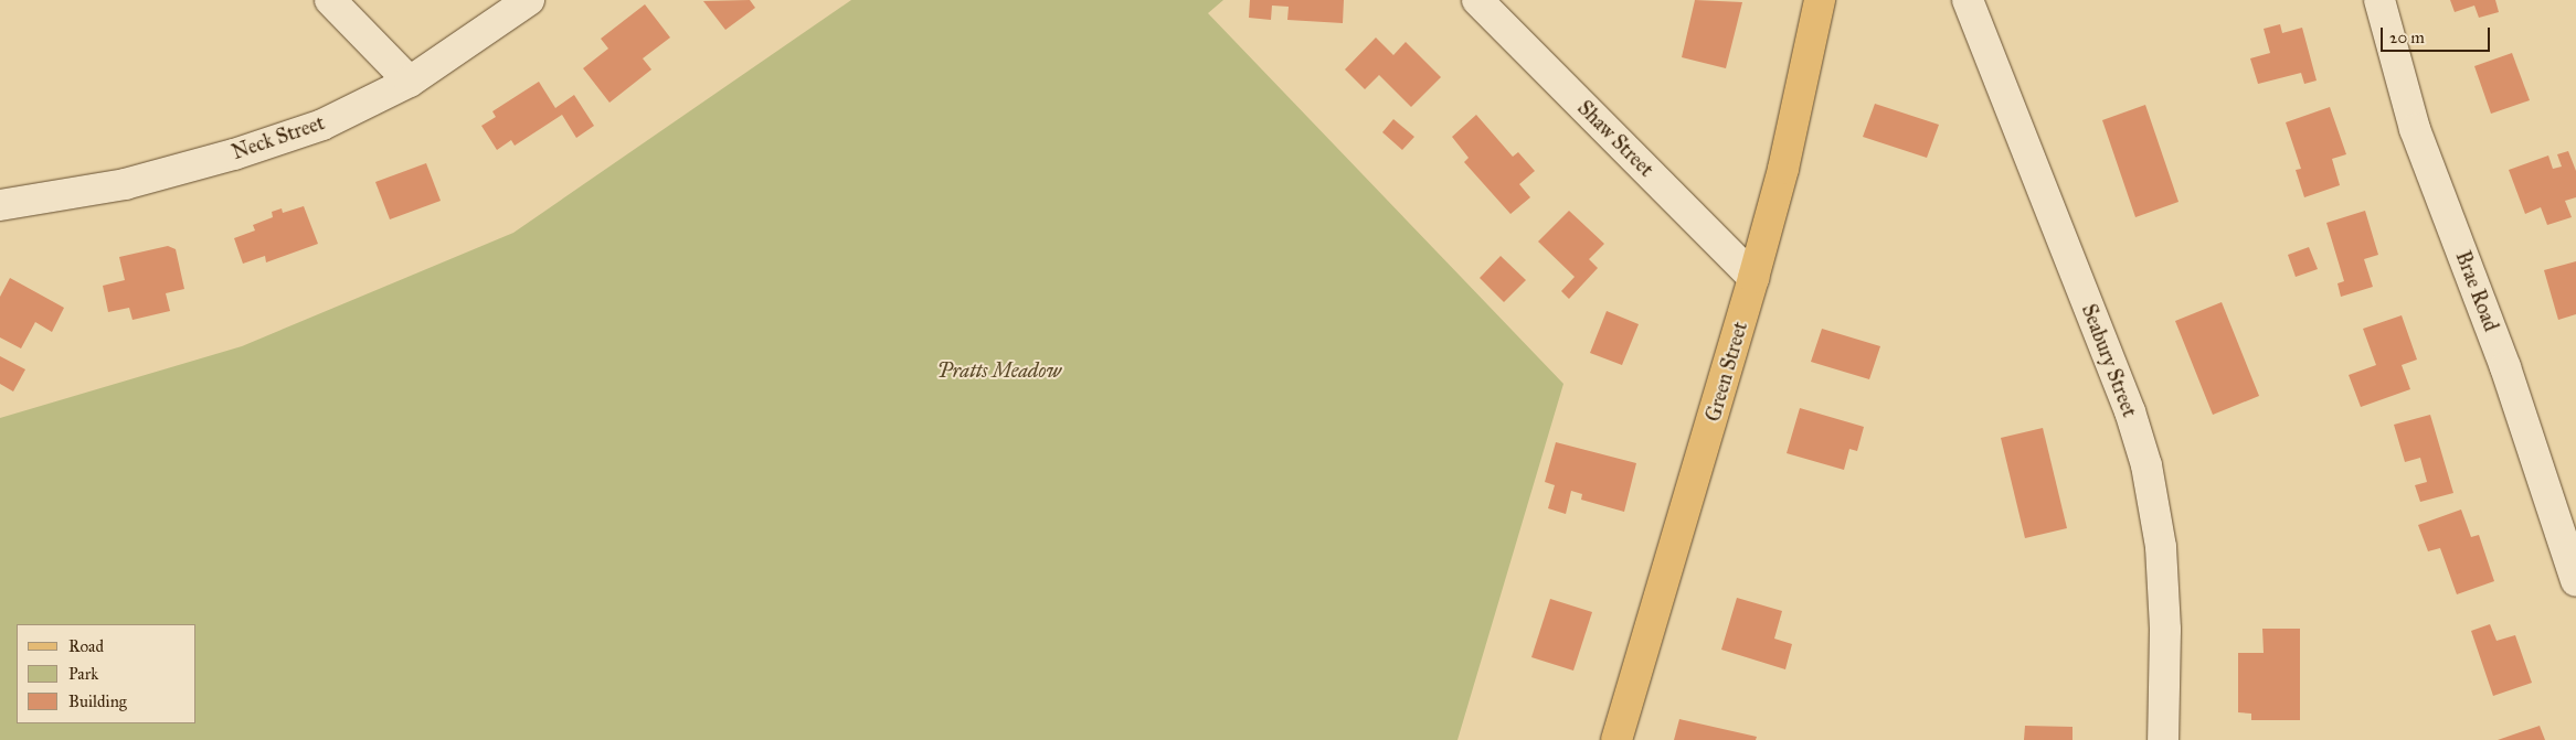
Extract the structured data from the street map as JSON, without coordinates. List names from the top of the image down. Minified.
{"streets":{"main road":["Green Street"],"street":["Neck Street","Shaw Street","Brae Road","Seabury Street"]},"crossings":[["Shaw Street","Green Street"]],"parks":["Pratts Meadow"],"legend":["Road","Park","Building"],"scale_bar":"20 m"}
